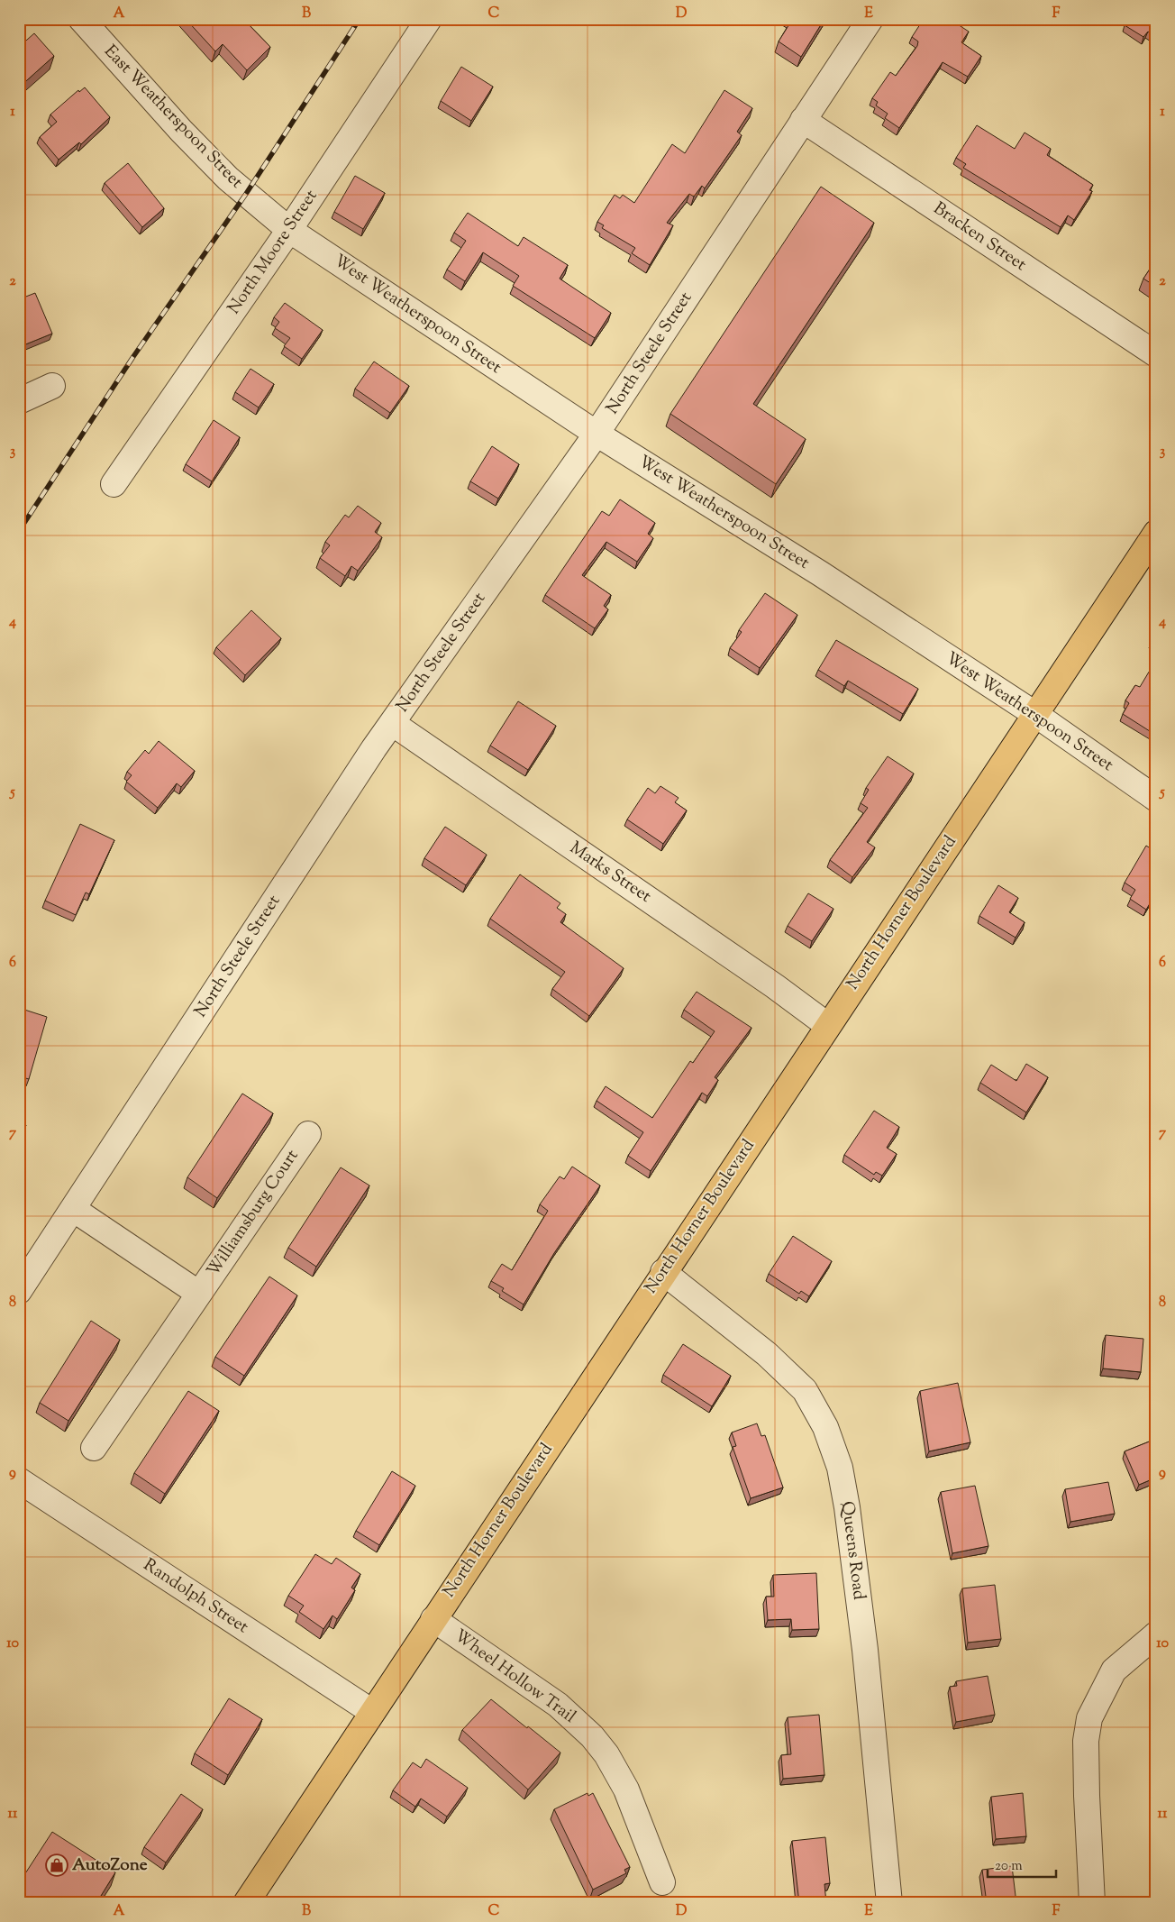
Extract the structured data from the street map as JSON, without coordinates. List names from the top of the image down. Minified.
{"streets":{"main road":["North Horner Boulevard"],"street":["East Weatherspoon Street","Bracken Street","North Moore Street","West Weatherspoon Street","North Steele Street","Marks Street","Williamsburg Court","Queens Road","Randolph Street","Wheel Hollow Trail"]},"crossings":[["East Weatherspoon Street","North Moore Street"],["East Weatherspoon Street","West Weatherspoon Street"],["Bracken Street","North Steele Street"],["North Moore Street","West Weatherspoon Street"],["West Weatherspoon Street","North Steele Street"],["West Weatherspoon Street","North Horner Boulevard"],["North Steele Street","Marks Street"],["North Steele Street","Williamsburg Court"],["Marks Street","North Horner Boulevard"],["North Horner Boulevard","Queens Road"],["North Horner Boulevard","Randolph Street"],["North Horner Boulevard","Wheel Hollow Trail"]],"places":{"shop":["AutoZone"]},"scale_bar":"20 m","grid":{"columns":["A","B","C","D","E","F"],"rows":["1","2","3","4","5","6","7","8","9","10","11"]}}
